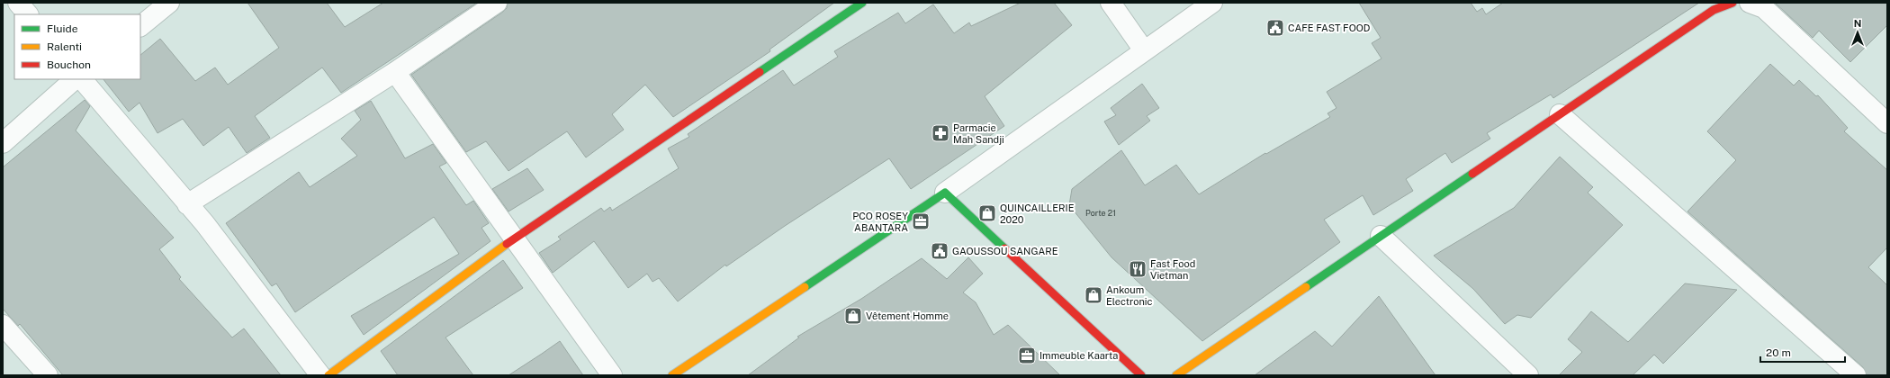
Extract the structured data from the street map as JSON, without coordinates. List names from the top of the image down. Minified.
{"places":{"public building":["CAFE FAST FOOD","GAOUSSOU SANGARE"],"pharmacy":["Parmacie Mah Sandji"],"shop":["QUINCAILLERIE 2020","Ankoum Electronic","Vêtement Homme"],"office":["PCO ROSEY ABANTARA","Immeuble Kaarta"],"restaurant":["Fast Food Vietman"]},"house_numbers":["Porte 21"],"legend":["Fluide","Ralenti","Bouchon"],"scale_bar":"20 m","north":"top"}
